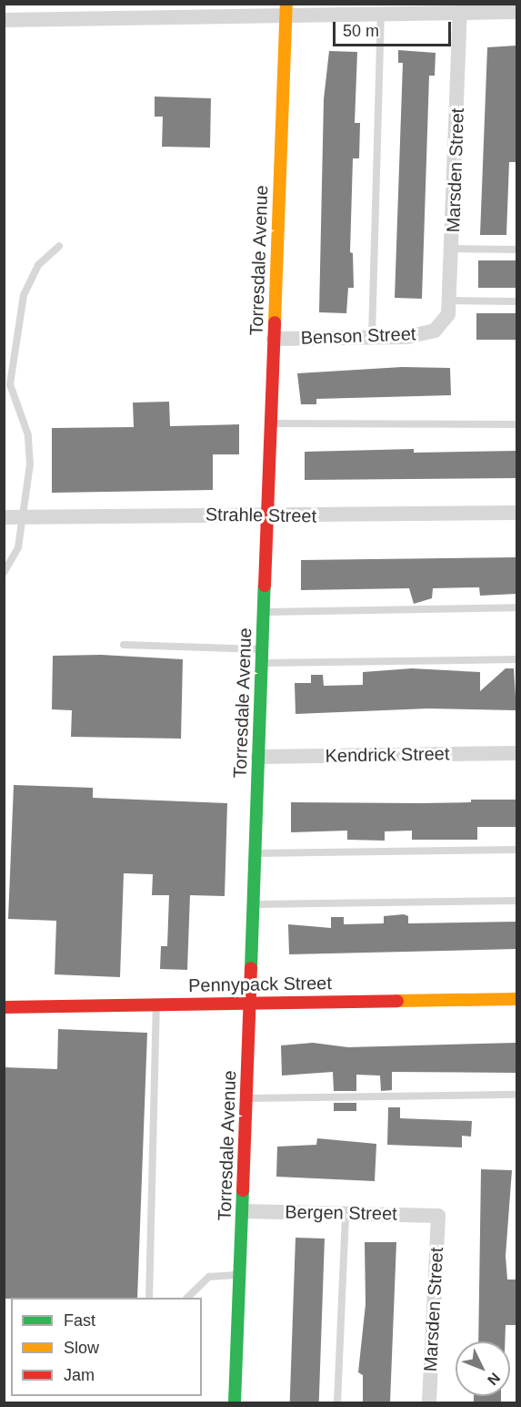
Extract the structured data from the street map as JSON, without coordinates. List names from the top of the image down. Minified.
{"streets":{"street":["Marsden Street","Torresdale Avenue","Benson Street","Strahle Street","Kendrick Street","Pennypack Street","Bergen Street"]},"crossings":[["Marsden Street","Benson Street"],["Marsden Street","Bergen Street"],["Torresdale Avenue","Benson Street"],["Torresdale Avenue","Strahle Street"],["Torresdale Avenue","Kendrick Street"],["Torresdale Avenue","Pennypack Street"],["Torresdale Avenue","Bergen Street"]],"legend":["Fast","Slow","Jam"],"scale_bar":"50 m","north":"bottom right"}
